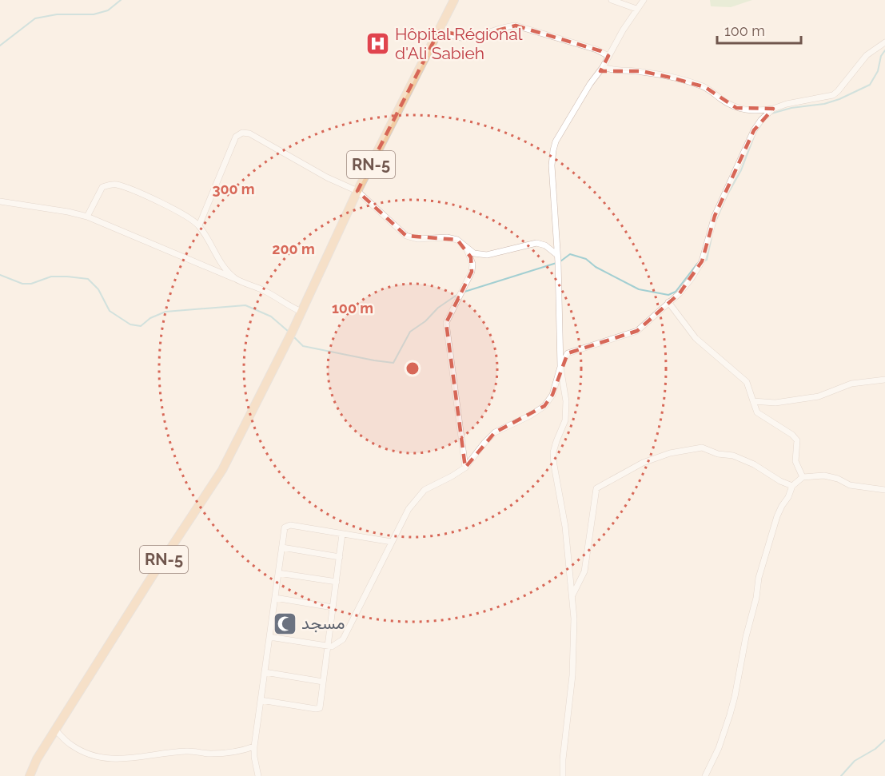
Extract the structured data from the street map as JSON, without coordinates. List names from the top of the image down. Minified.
{"streets":{"main road":["RN-5"]},"places":{"hospital":["Hôpital Régional d'Ali Sabieh"],"mosque":["مسجد"]},"scale_bar":"100 m","rings":["300 m","200 m","100 m"]}
